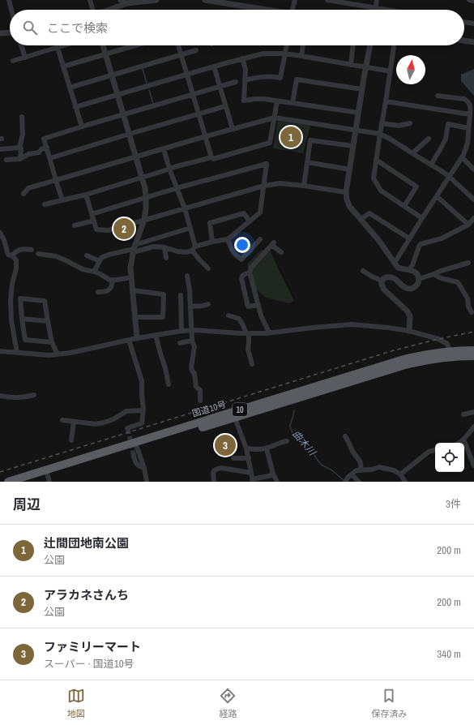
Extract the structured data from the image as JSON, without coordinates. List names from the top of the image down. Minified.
{"streets":{"highway":["国道10号","10"]},"water":["曲木川"],"north":"top","page":{"search":"ここで検索","pins":["1","2","3"],"heading":["周辺","3件"],"list":[{"mark":"1","name":"辻間団地南公園","note":"公園","value":"200 m"},{"mark":"2","name":"アラカネさんち","note":"公園","value":"200 m"},{"mark":"3","name":"ファミリーマート","note":"スーパー · 国道10号","value":"340 m"}],"nav":["地図","経路","保存済み"]}}
